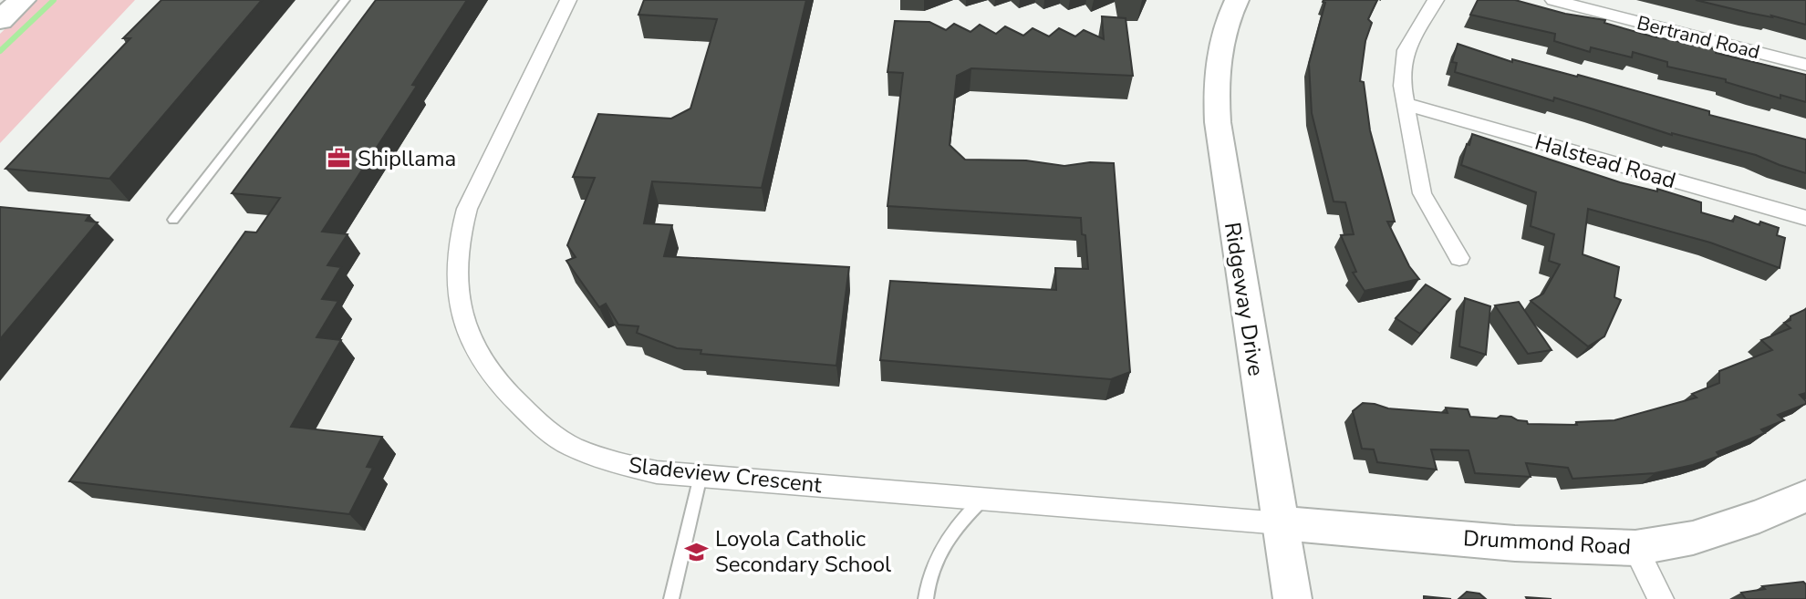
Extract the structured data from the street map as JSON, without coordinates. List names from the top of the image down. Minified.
{"streets":{"street":["Bertrand Road","Halstead Road","Ridgeway Drive","Sladeview Crescent","Drummond Road"]},"crossings":[["Ridgeway Drive","Sladeview Crescent"],["Ridgeway Drive","Drummond Road"],["Sladeview Crescent","Drummond Road"]],"places":{"office":["Shipllama"],"school or university":["Loyola Catholic Secondary School"]}}
